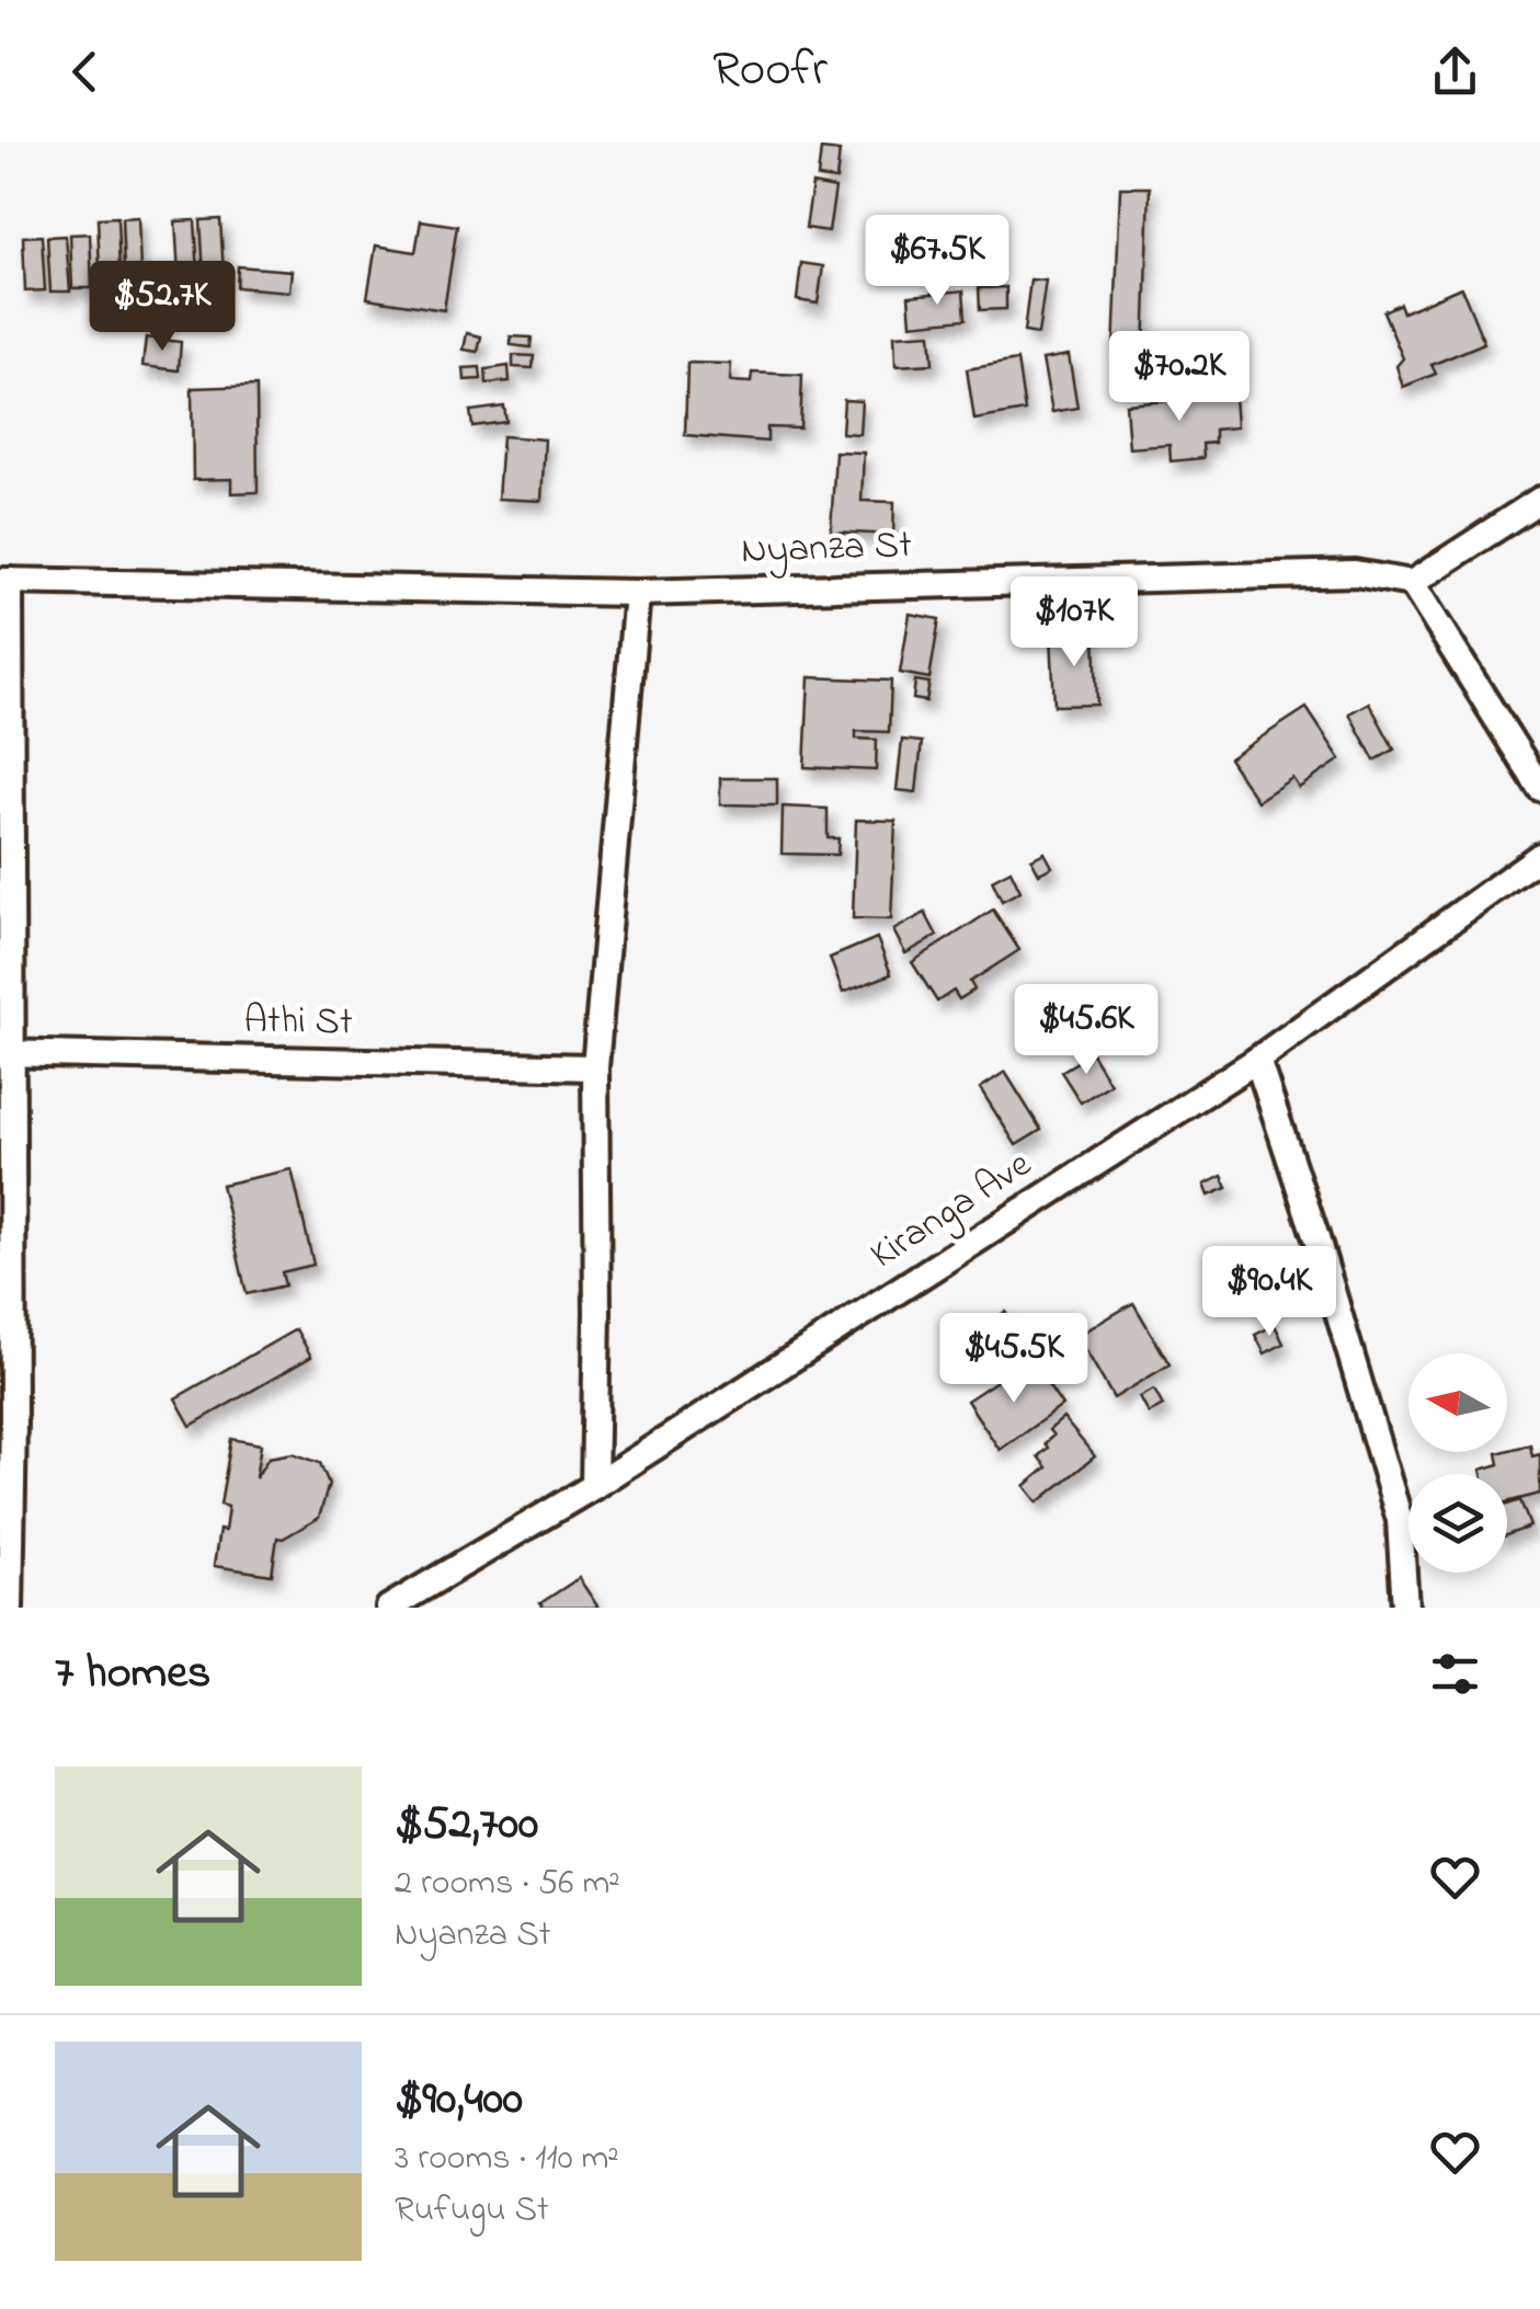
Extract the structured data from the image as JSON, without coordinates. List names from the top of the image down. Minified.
{"streets":{"street":["Nyanza St","Athi St","Kiranga Ave"]},"north":"left","page":{"header":"Roofr","price":["$67.5K","$52.7K","$70.2K","$107K","$45.6K","$90.4K","$45.5K"],"heading":"7 homes","list":[{"name":"$52,700","note":"2 rooms · 56 m² · Nyanza St"},{"name":"$90,400","note":"3 rooms · 110 m² · Rufugu St"}]}}
